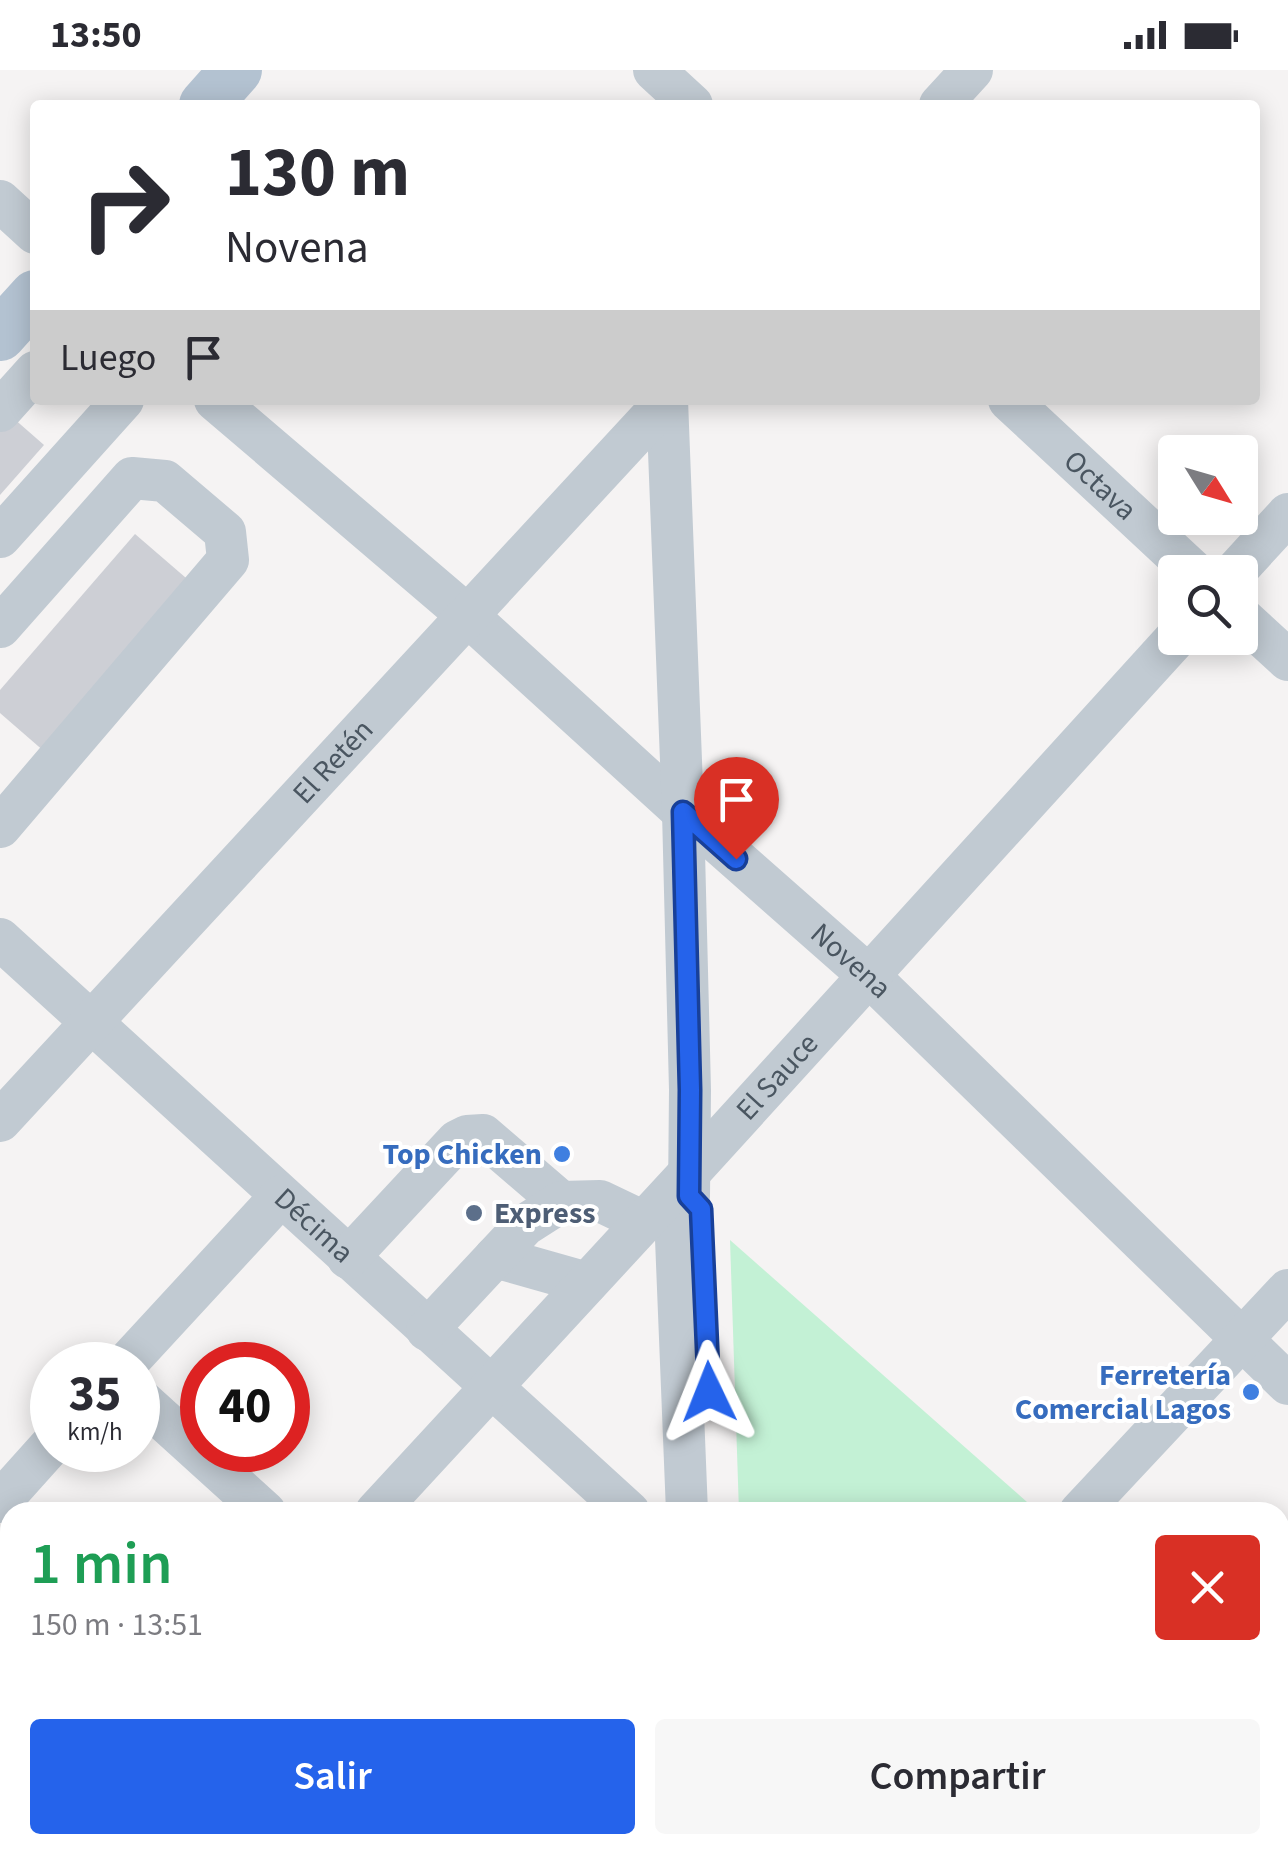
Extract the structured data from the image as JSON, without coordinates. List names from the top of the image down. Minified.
{"streets":{"street":["Octava","El Retén","Novena","El Sauce","Décima"]},"crossings":[["El Retén","Novena"],["El Retén","Décima"],["Novena","El Sauce"],["El Sauce","Décima"]],"places":["Top Chicken","Express","Ferretería Comercial Lagos"],"north":"bottom right","page":{"status":"13:50","turn":["130 m","Novena"],"then":"Luego","speed":"35 km/h","limit":"40","heading":["1 min","150 m · 13:51"],"buttons":["Salir","Compartir"]}}
